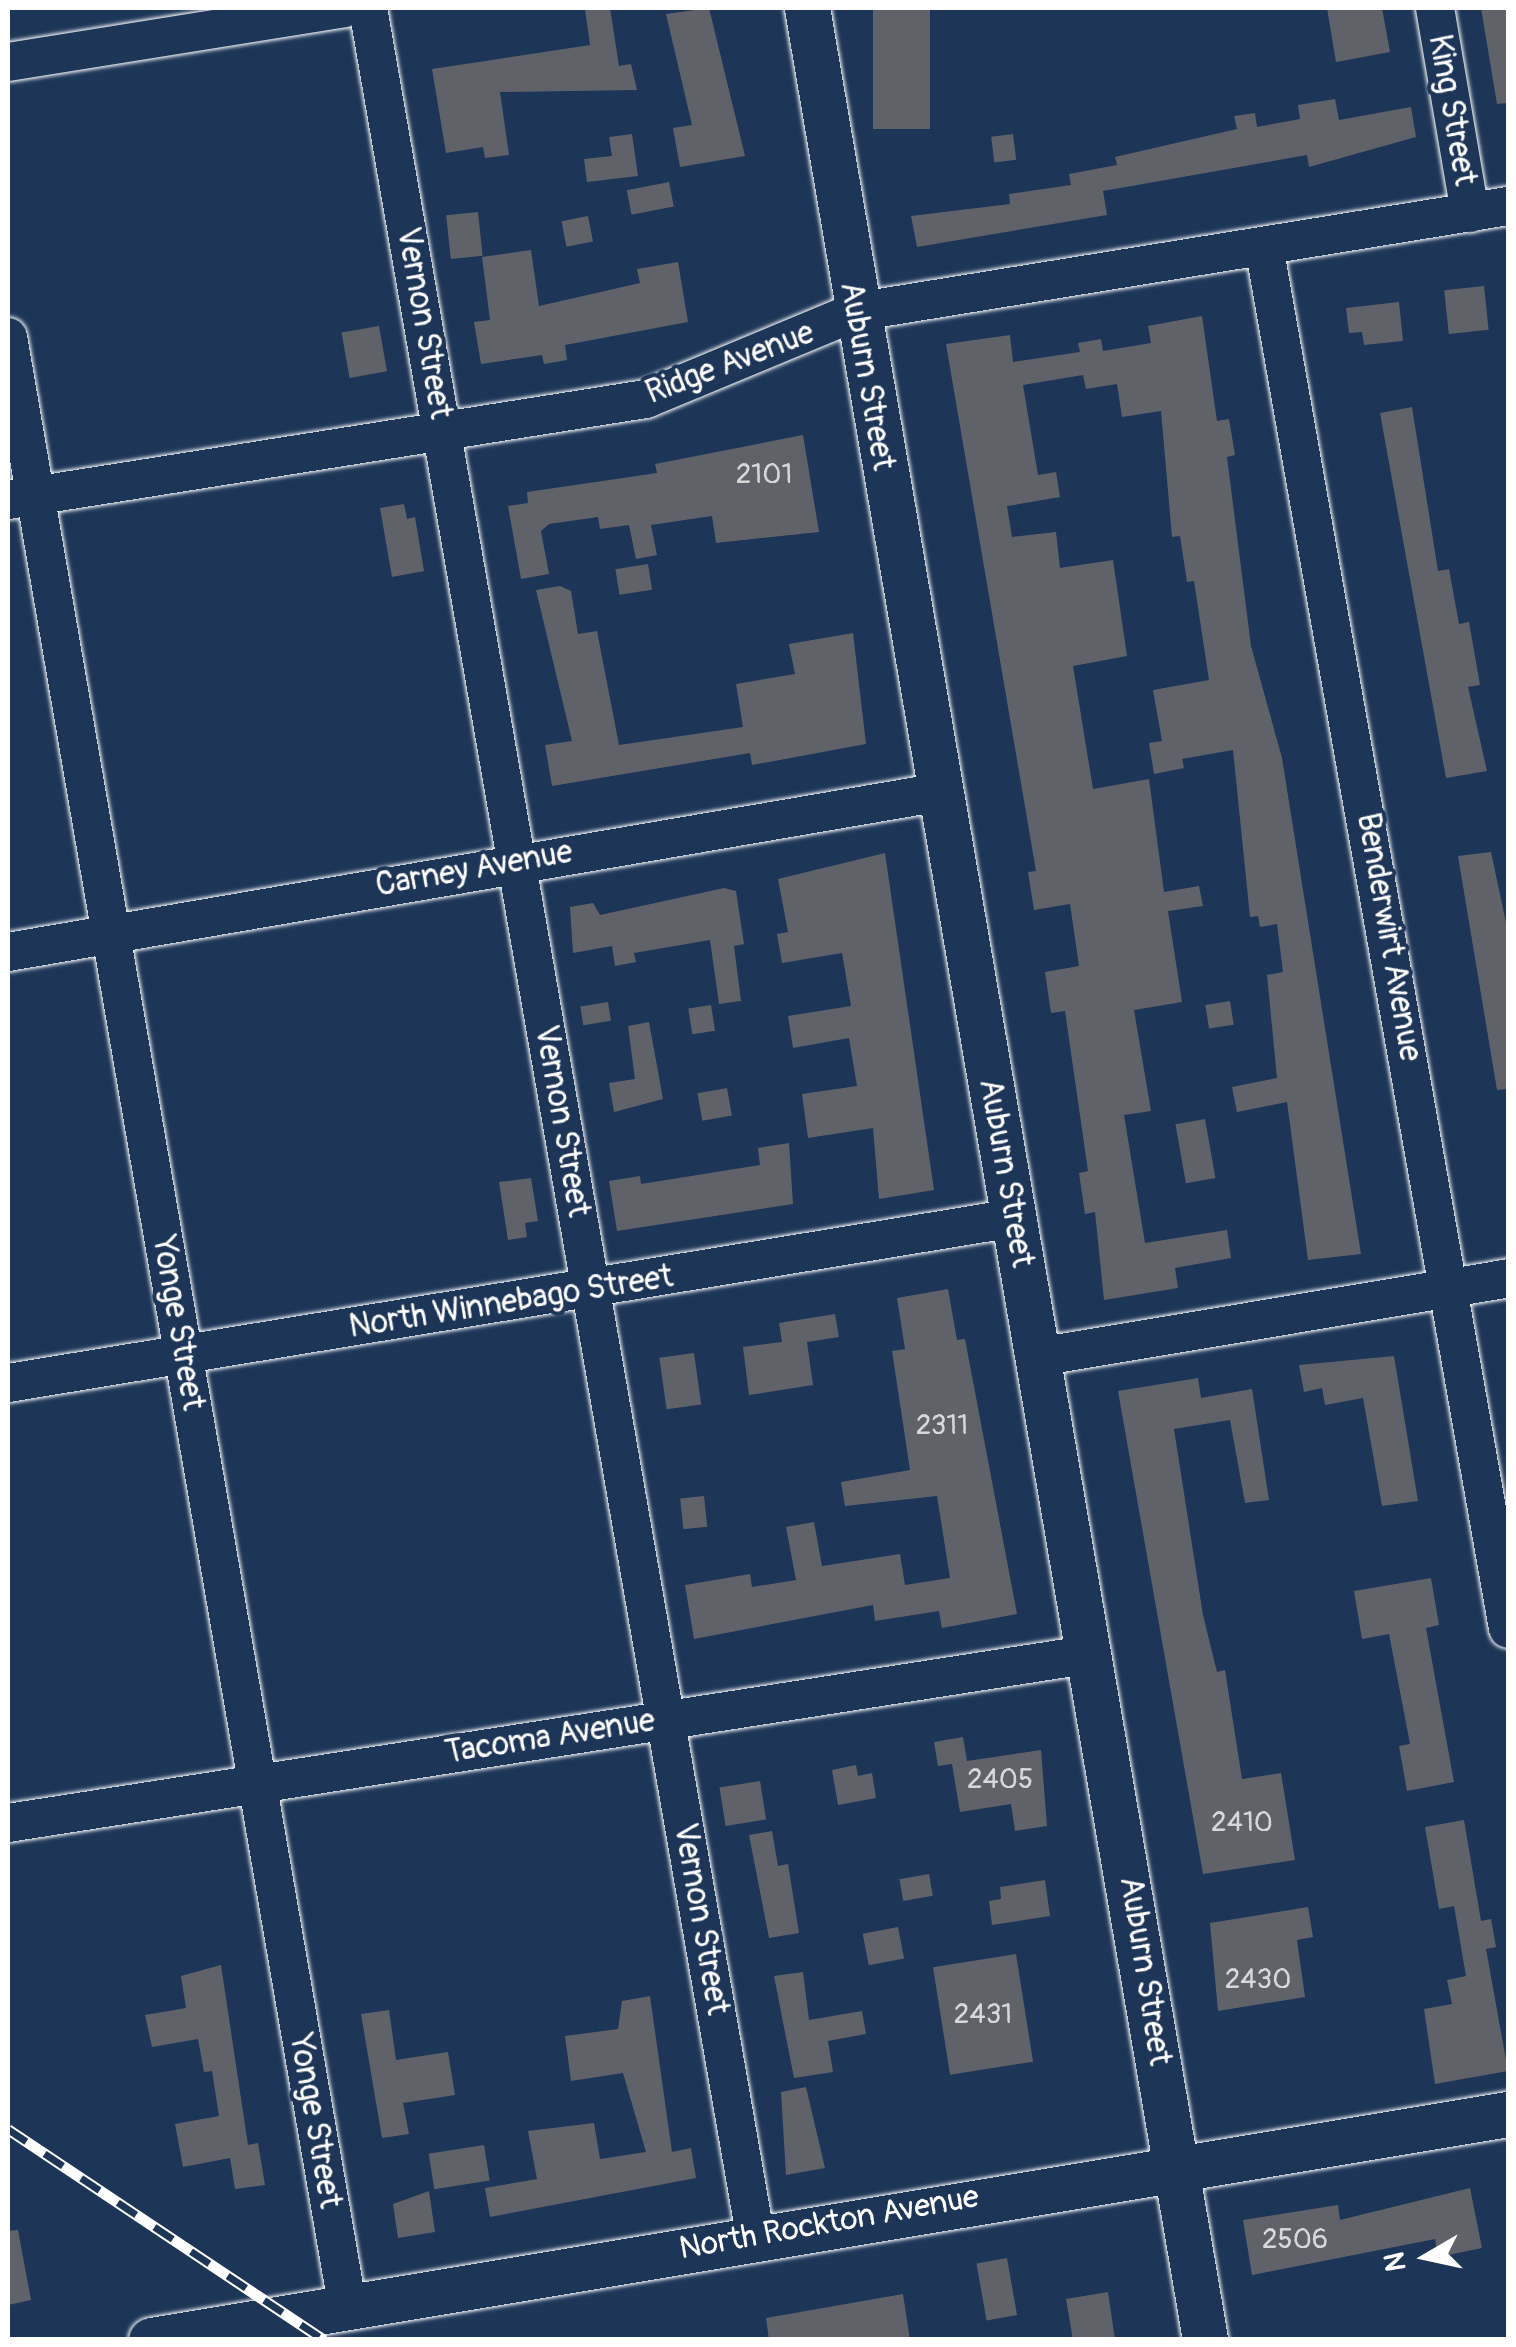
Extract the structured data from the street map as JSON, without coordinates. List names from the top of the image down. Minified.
{"streets":{"main road":["Auburn Street","North Rockton Avenue"],"street":["King Street","Vernon Street","Ridge Avenue","Carney Avenue","Benderwirt Avenue","North Winnebago Street","Yonge Street","Tacoma Avenue"]},"crossings":[["King Street","Ridge Avenue"],["Vernon Street","Ridge Avenue"],["Vernon Street","Carney Avenue"],["Vernon Street","North Winnebago Street"],["Vernon Street","Tacoma Avenue"],["Vernon Street","North Rockton Avenue"],["Ridge Avenue","Auburn Street"],["Ridge Avenue","Benderwirt Avenue"],["Ridge Avenue","Yonge Street"],["Auburn Street","Carney Avenue"],["Auburn Street","North Winnebago Street"],["Auburn Street","Tacoma Avenue"],["Auburn Street","North Rockton Avenue"],["Carney Avenue","Yonge Street"],["North Winnebago Street","Yonge Street"],["Yonge Street","Tacoma Avenue"],["Yonge Street","North Rockton Avenue"]],"house_numbers":["2101","2311","2405","2410","2430","2431","2506"],"north":"left"}
